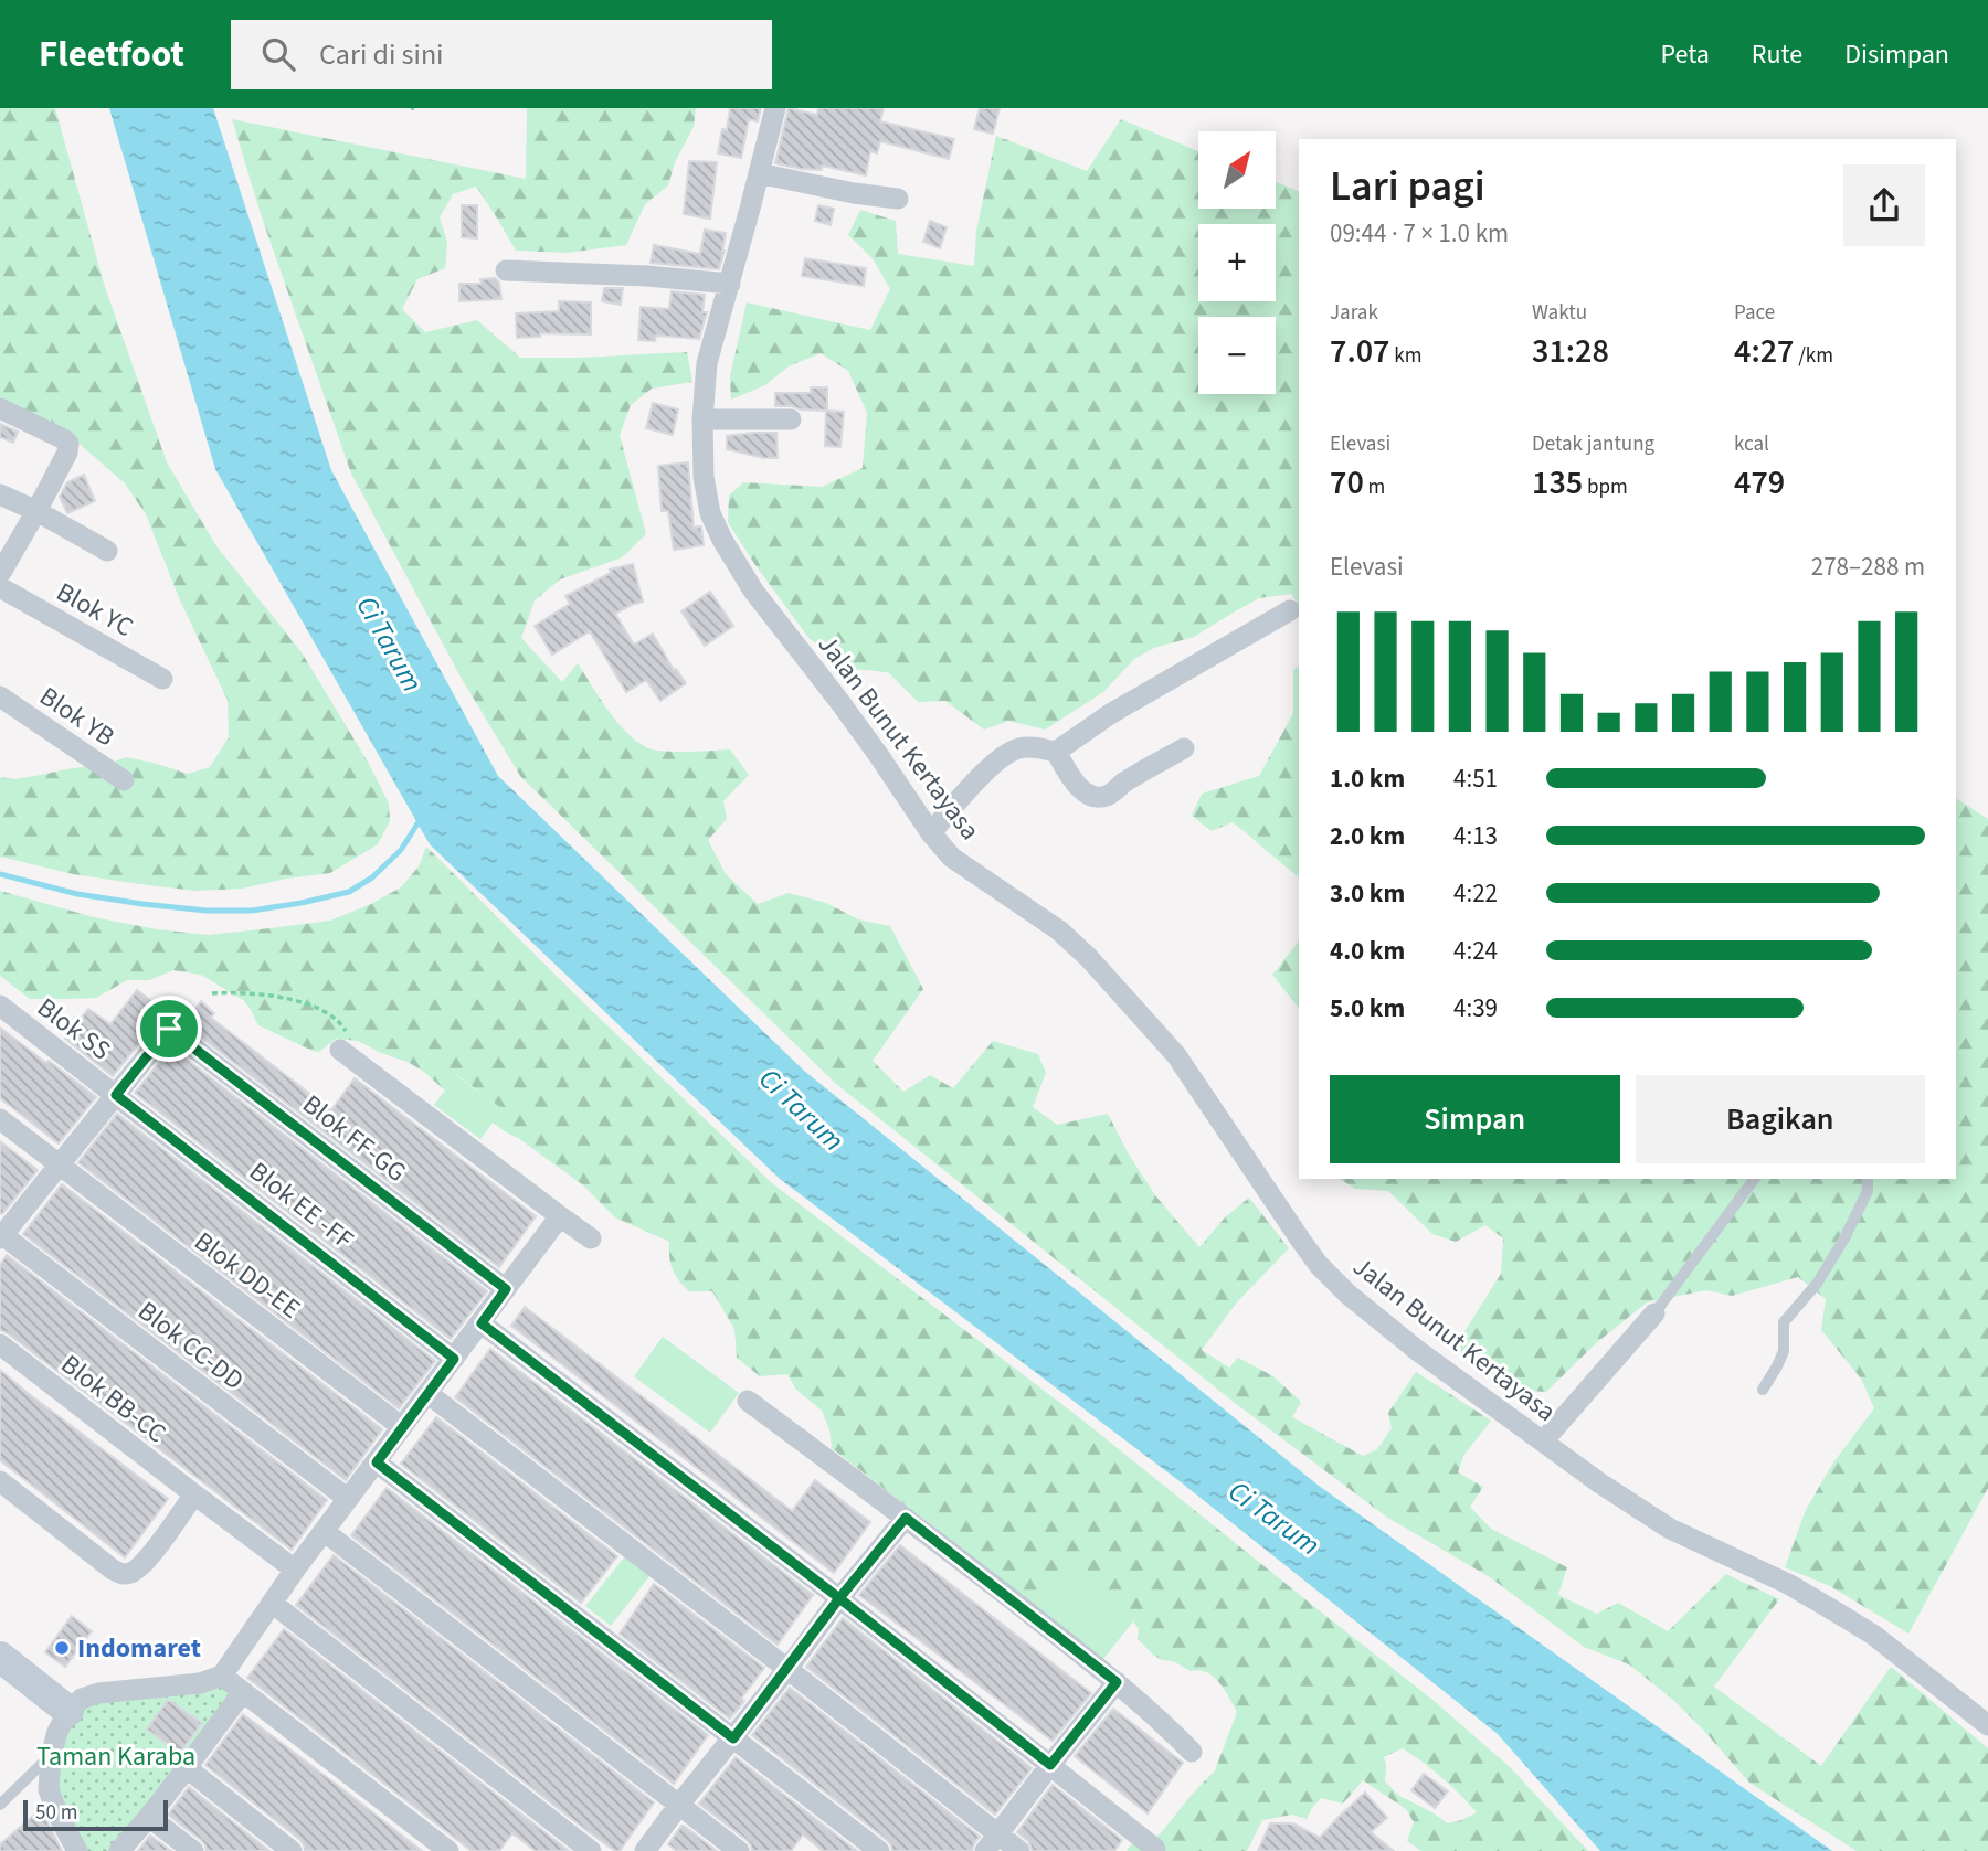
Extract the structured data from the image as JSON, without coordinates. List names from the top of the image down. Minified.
{"streets":{"street":["Blok YC","Blok YB","Jalan Bunut Kertayasa","Blok SS","Blok FF-GG","Blok EE -FF","Blok DD-EE","Blok CC-DD","Blok BB-CC"]},"crossings":[["Blok SS","Blok FF-GG"],["Blok SS","Blok EE -FF"],["Blok FF-GG","Blok EE -FF"]],"water":["Ci Tarum"],"parks":["Taman Karaba"],"places":["Indomaret"],"scale_bar":"50 m","north":"top right","page":{"header":"Fleetfoot","search":"Cari di sini","nav":["Peta","Rute","Disimpan"],"map_buttons":["+","−"],"heading":["Lari pagi","09:44 · 7 × 1.0 km"],"stats":[["Jarak","7.07 km"],["Waktu","31:28"],["Pace","4:27 /km"],["Elevasi","70 m"],["Detak jantung","135 bpm"],["kcal","479"]],"chart":["Elevasi","278–288 m"],"list":[{"name":"1.0 km","note":"4:51"},{"name":"2.0 km","note":"4:13"},{"name":"3.0 km","note":"4:22"},{"name":"4.0 km","note":"4:24"},{"name":"5.0 km","note":"4:39"}],"buttons":["Simpan","Bagikan"],"scale":"50 m"}}
